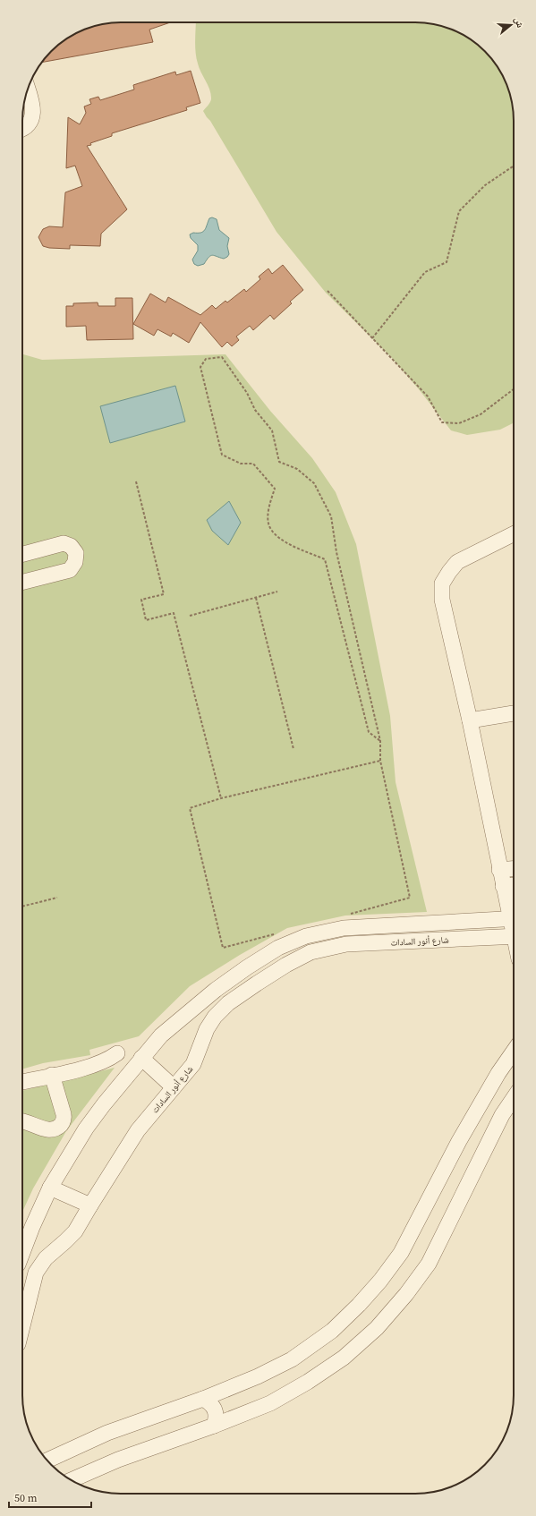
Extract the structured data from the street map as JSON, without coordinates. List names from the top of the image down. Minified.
{"streets":{"street":["شارع أنور السادات"]},"scale_bar":"50 m","north":"right"}
